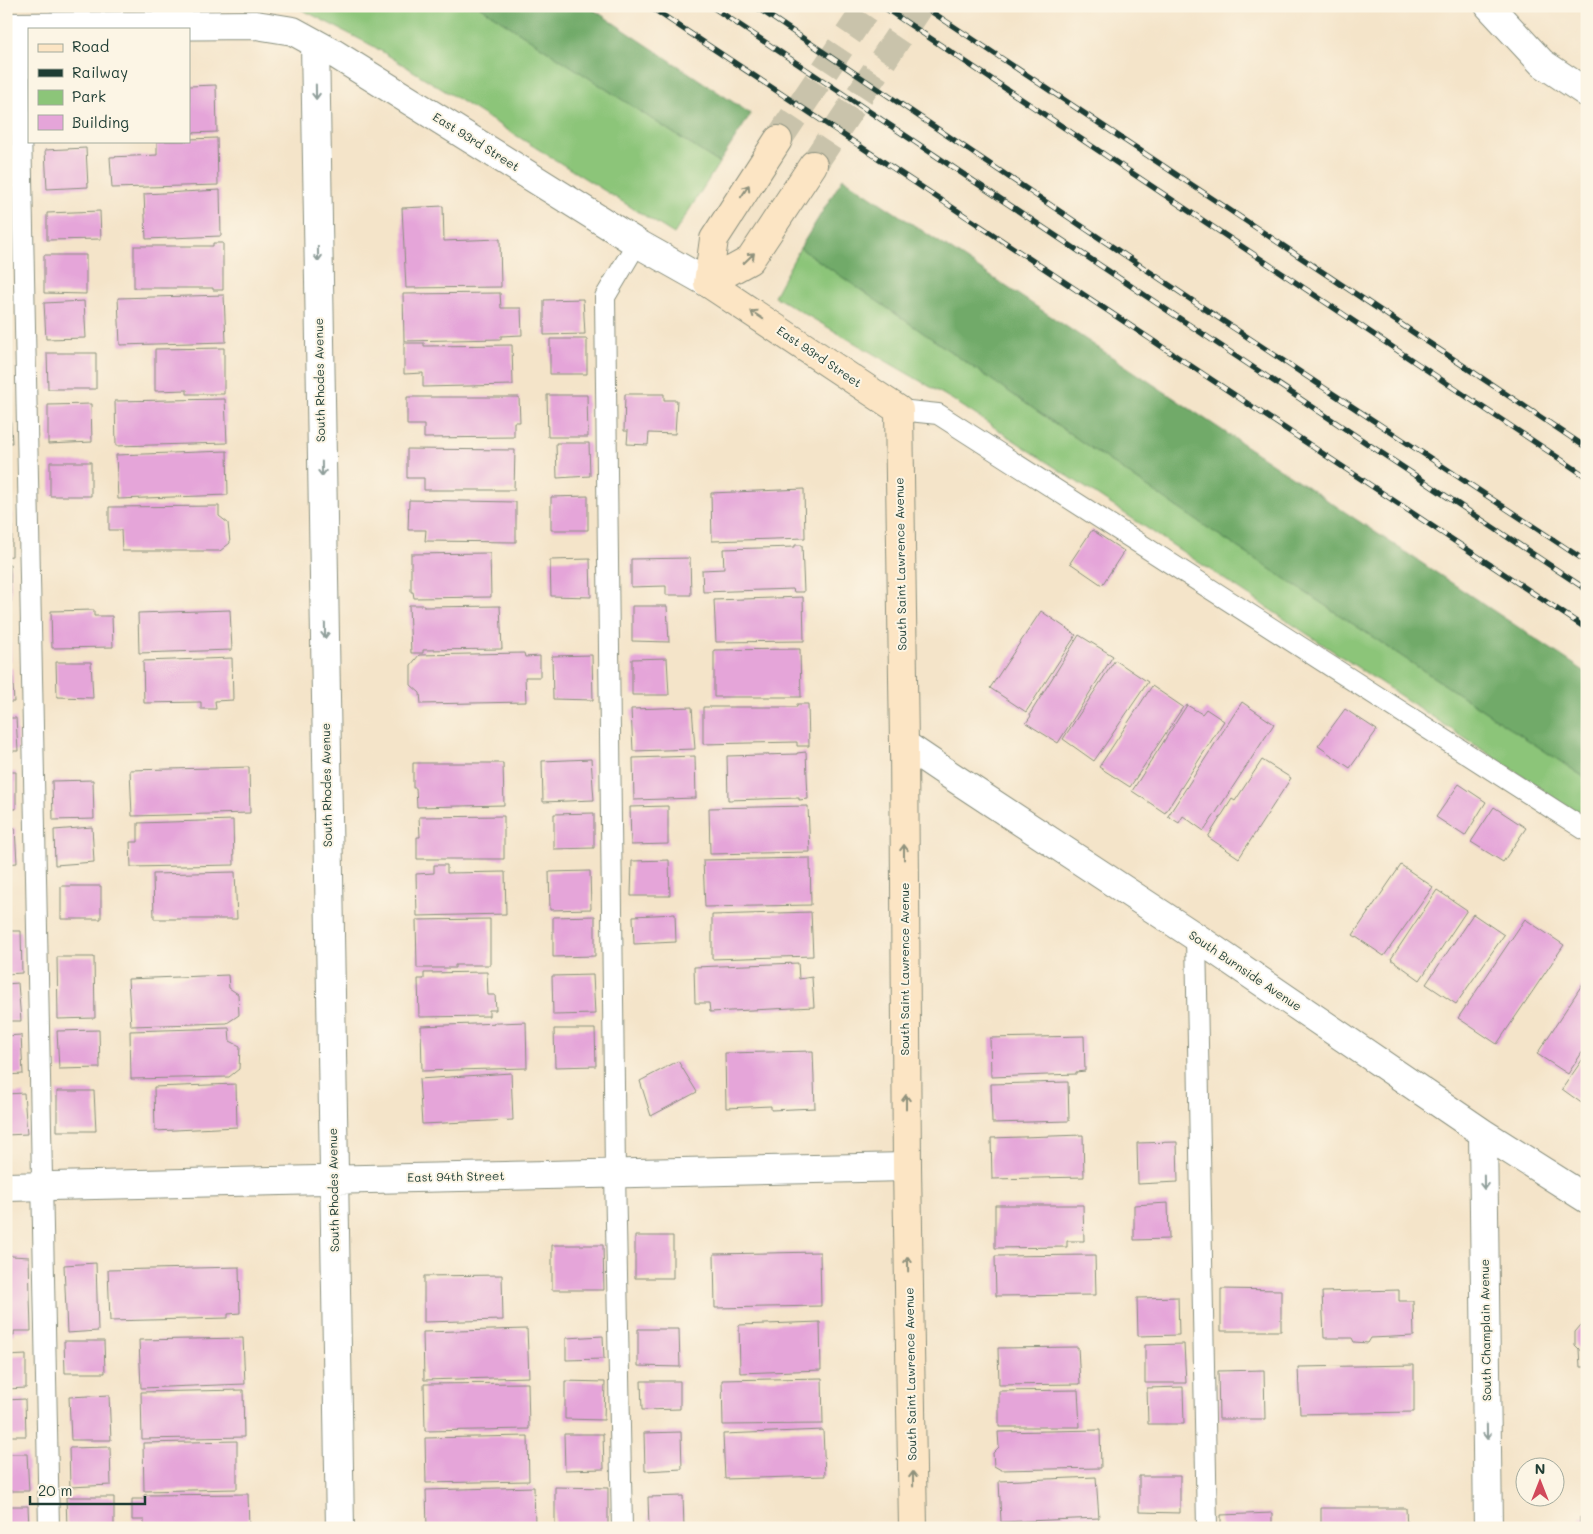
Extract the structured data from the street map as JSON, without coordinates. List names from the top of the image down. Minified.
{"streets":{"street":["East 93rd Street","South Rhodes Avenue","South Saint Lawrence Avenue","South Burnside Avenue","East 94th Street","South Champlain Avenue"]},"crossings":[["East 93rd Street","South Rhodes Avenue"],["East 93rd Street","South Saint Lawrence Avenue"],["South Rhodes Avenue","East 94th Street"],["South Saint Lawrence Avenue","South Burnside Avenue"],["South Saint Lawrence Avenue","East 94th Street"],["South Burnside Avenue","South Champlain Avenue"]],"one_way":["South Rhodes Avenue","South Saint Lawrence Avenue","South Champlain Avenue"],"legend":["Road","Railway","Park","Building"],"scale_bar":"20 m","north":"top"}
